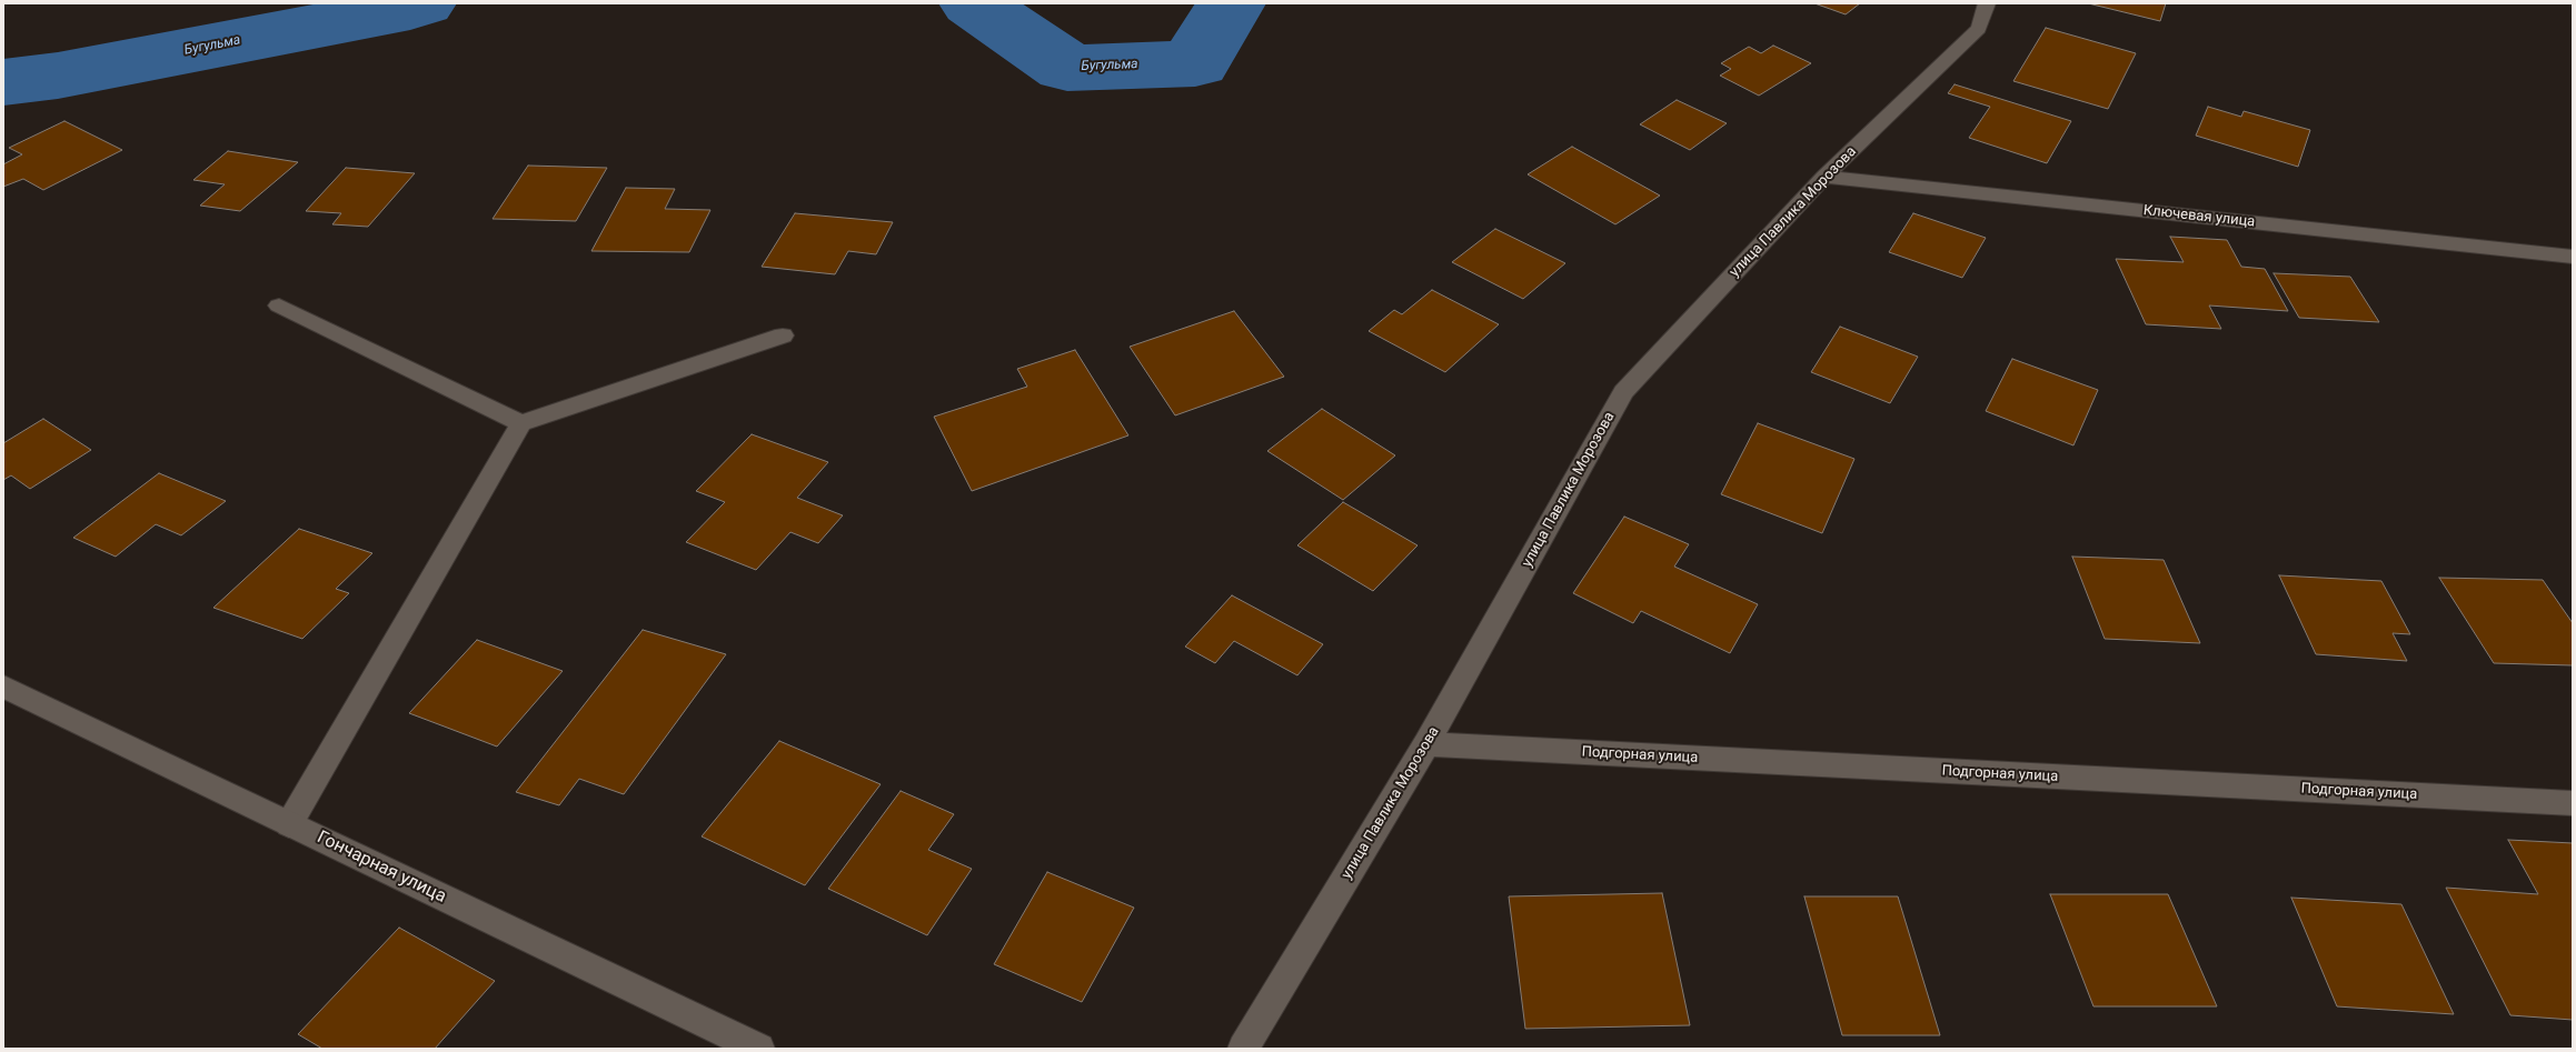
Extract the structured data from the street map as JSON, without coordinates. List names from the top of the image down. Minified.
{"streets":{"street":["улица Павлика Морозова","Ключевая улица","Подгорная улица","Гончарная улица"]},"crossings":[["улица Павлика Морозова","Ключевая улица"],["улица Павлика Морозова","Подгорная улица"]],"water":["Бугульма"]}
